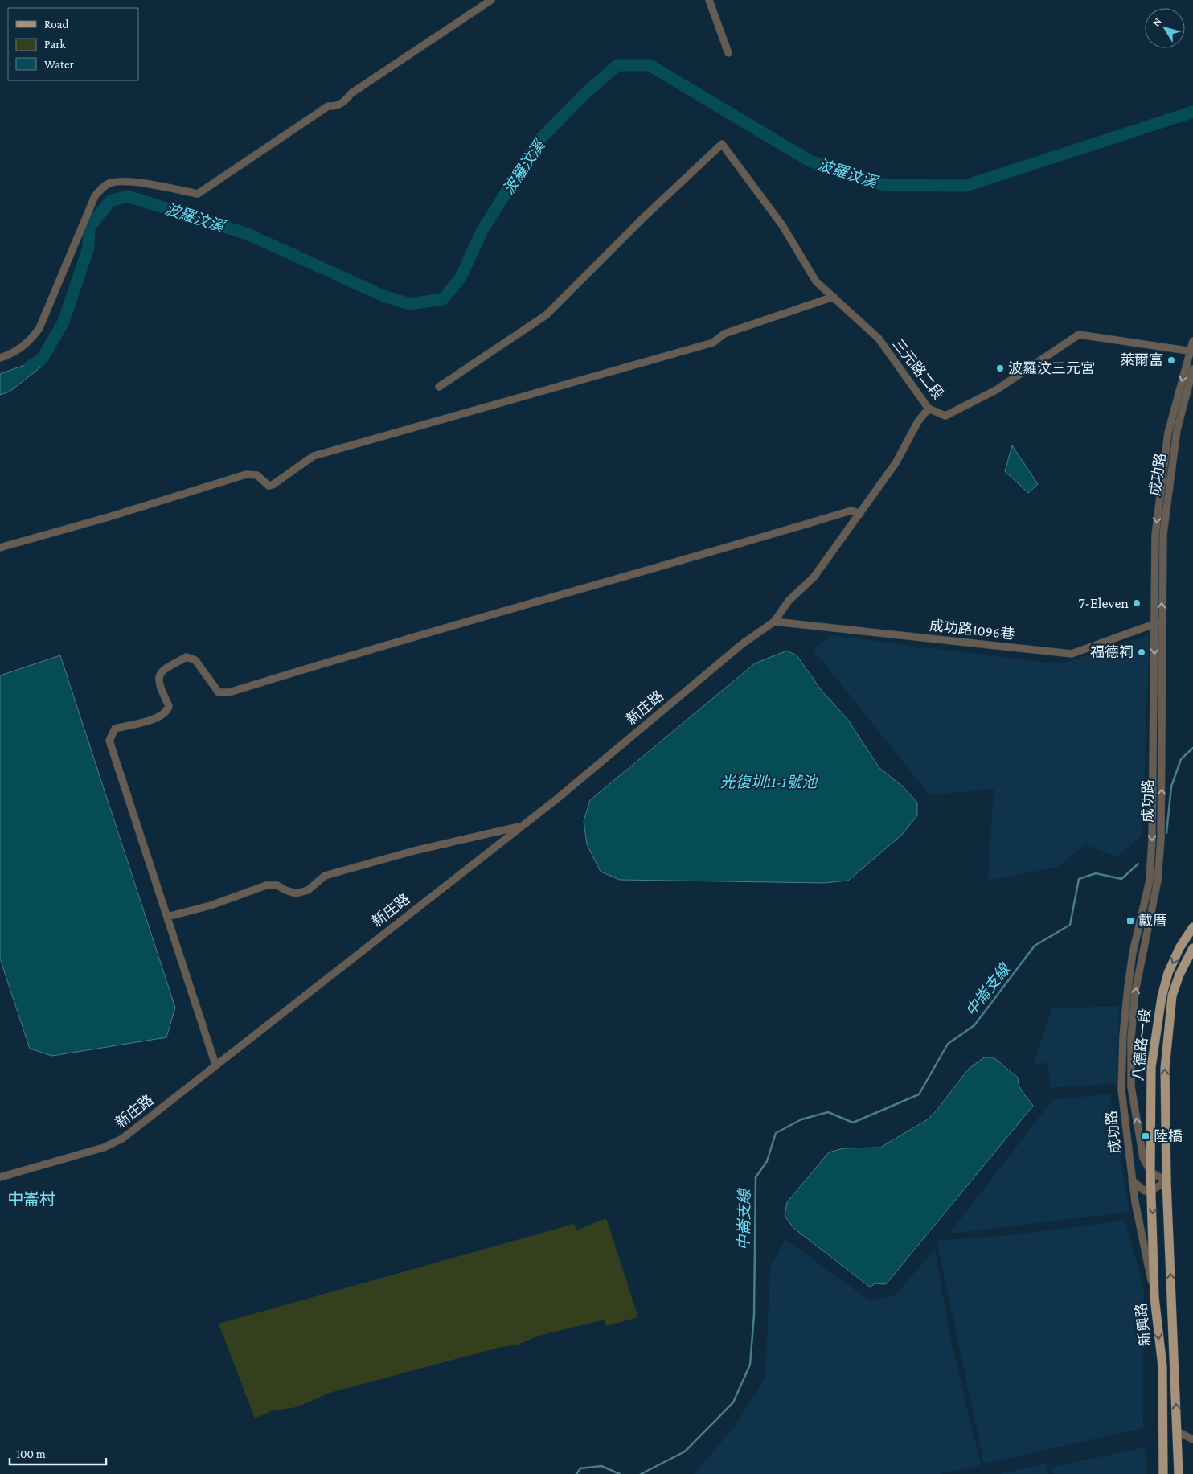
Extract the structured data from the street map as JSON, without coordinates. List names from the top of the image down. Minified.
{"streets":{"main road":["八德路一段","新興路"],"street":["三元路二段","成功路","成功路1096巷","新庄路"]},"crossings":[["三元路二段","成功路"],["成功路","成功路1096巷"],["成功路","八德路一段"],["成功路","新興路"],["成功路1096巷","新庄路"],["八德路一段","新興路"]],"districts":["中崙村"],"water":["波羅汶溪","光復圳11-1號池","中崙支線"],"places":{"other":["萊爾富","波羅汶三元宮","7-Eleven","福德祠"],"transit":["戴厝","陸橋"]},"legend":["Road","Park","Water"],"scale_bar":"100 m","north":"top left"}
